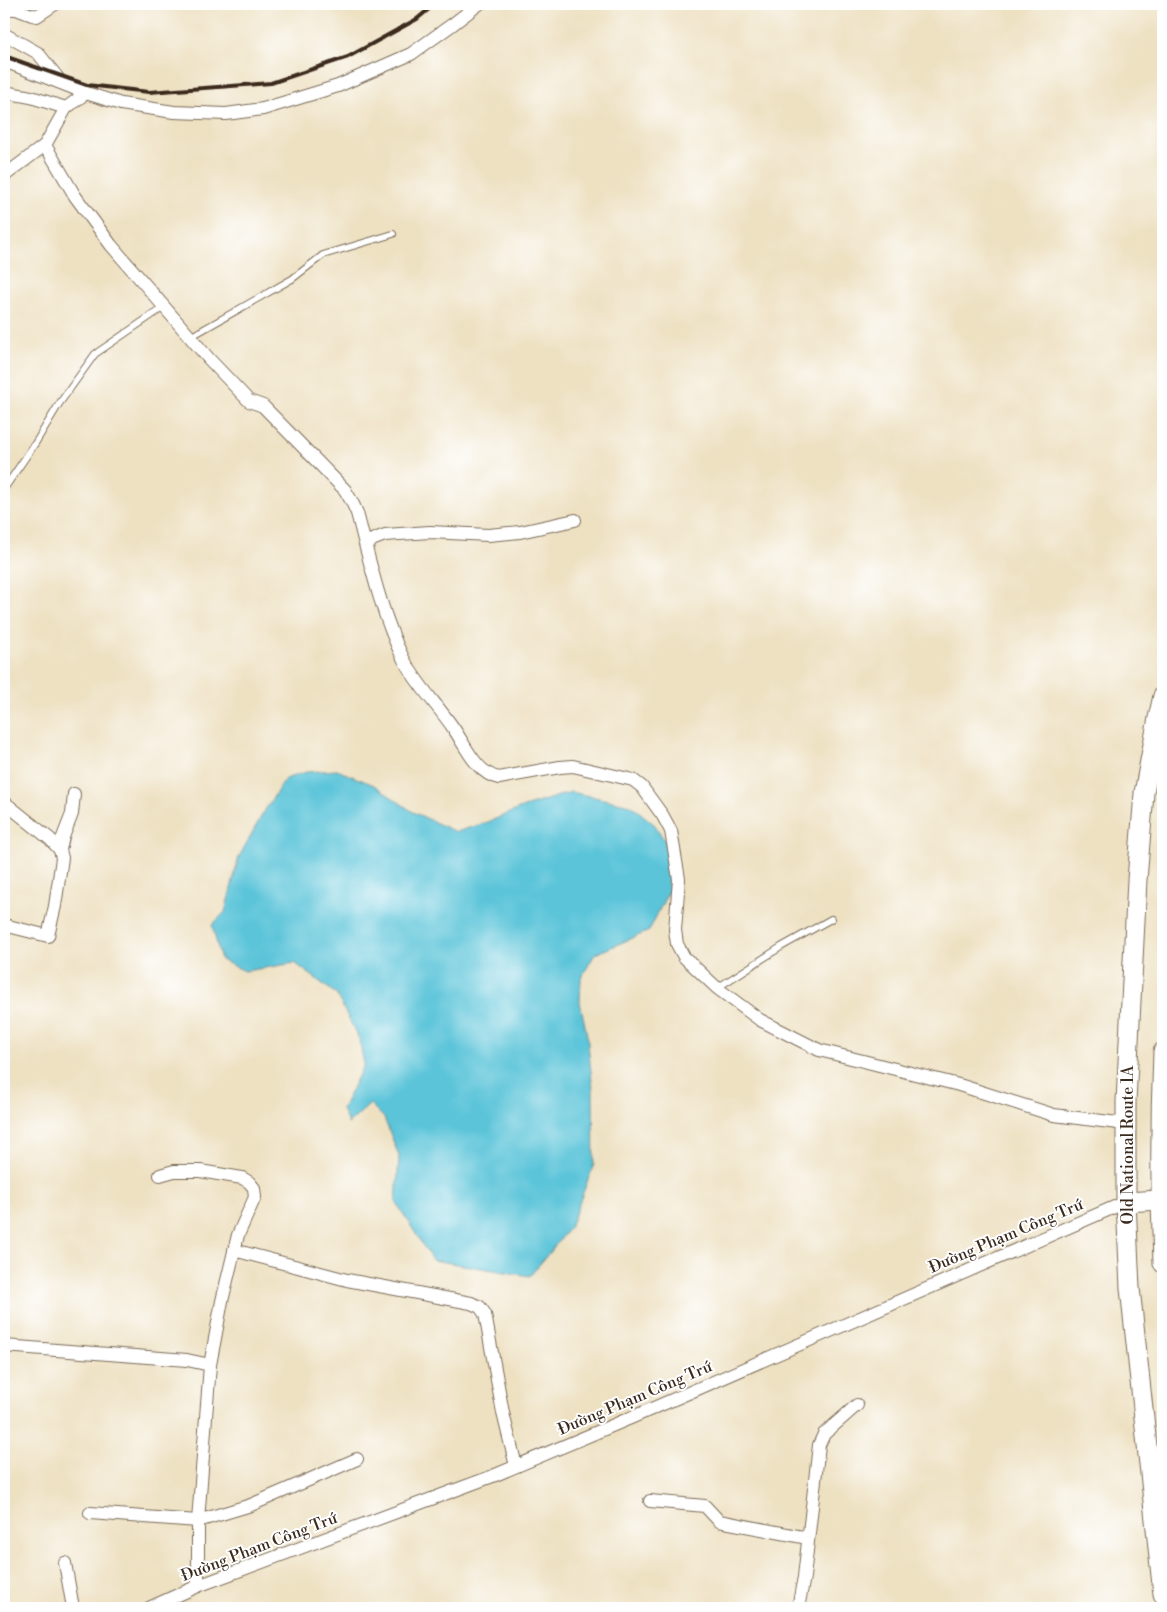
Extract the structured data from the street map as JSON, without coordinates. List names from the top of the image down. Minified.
{"streets":{"main road":["Old National Route 1A"],"street":["Đường Phạm Công Trứ"]},"crossings":[["Old National Route 1A","Đường Phạm Công Trứ"]]}
